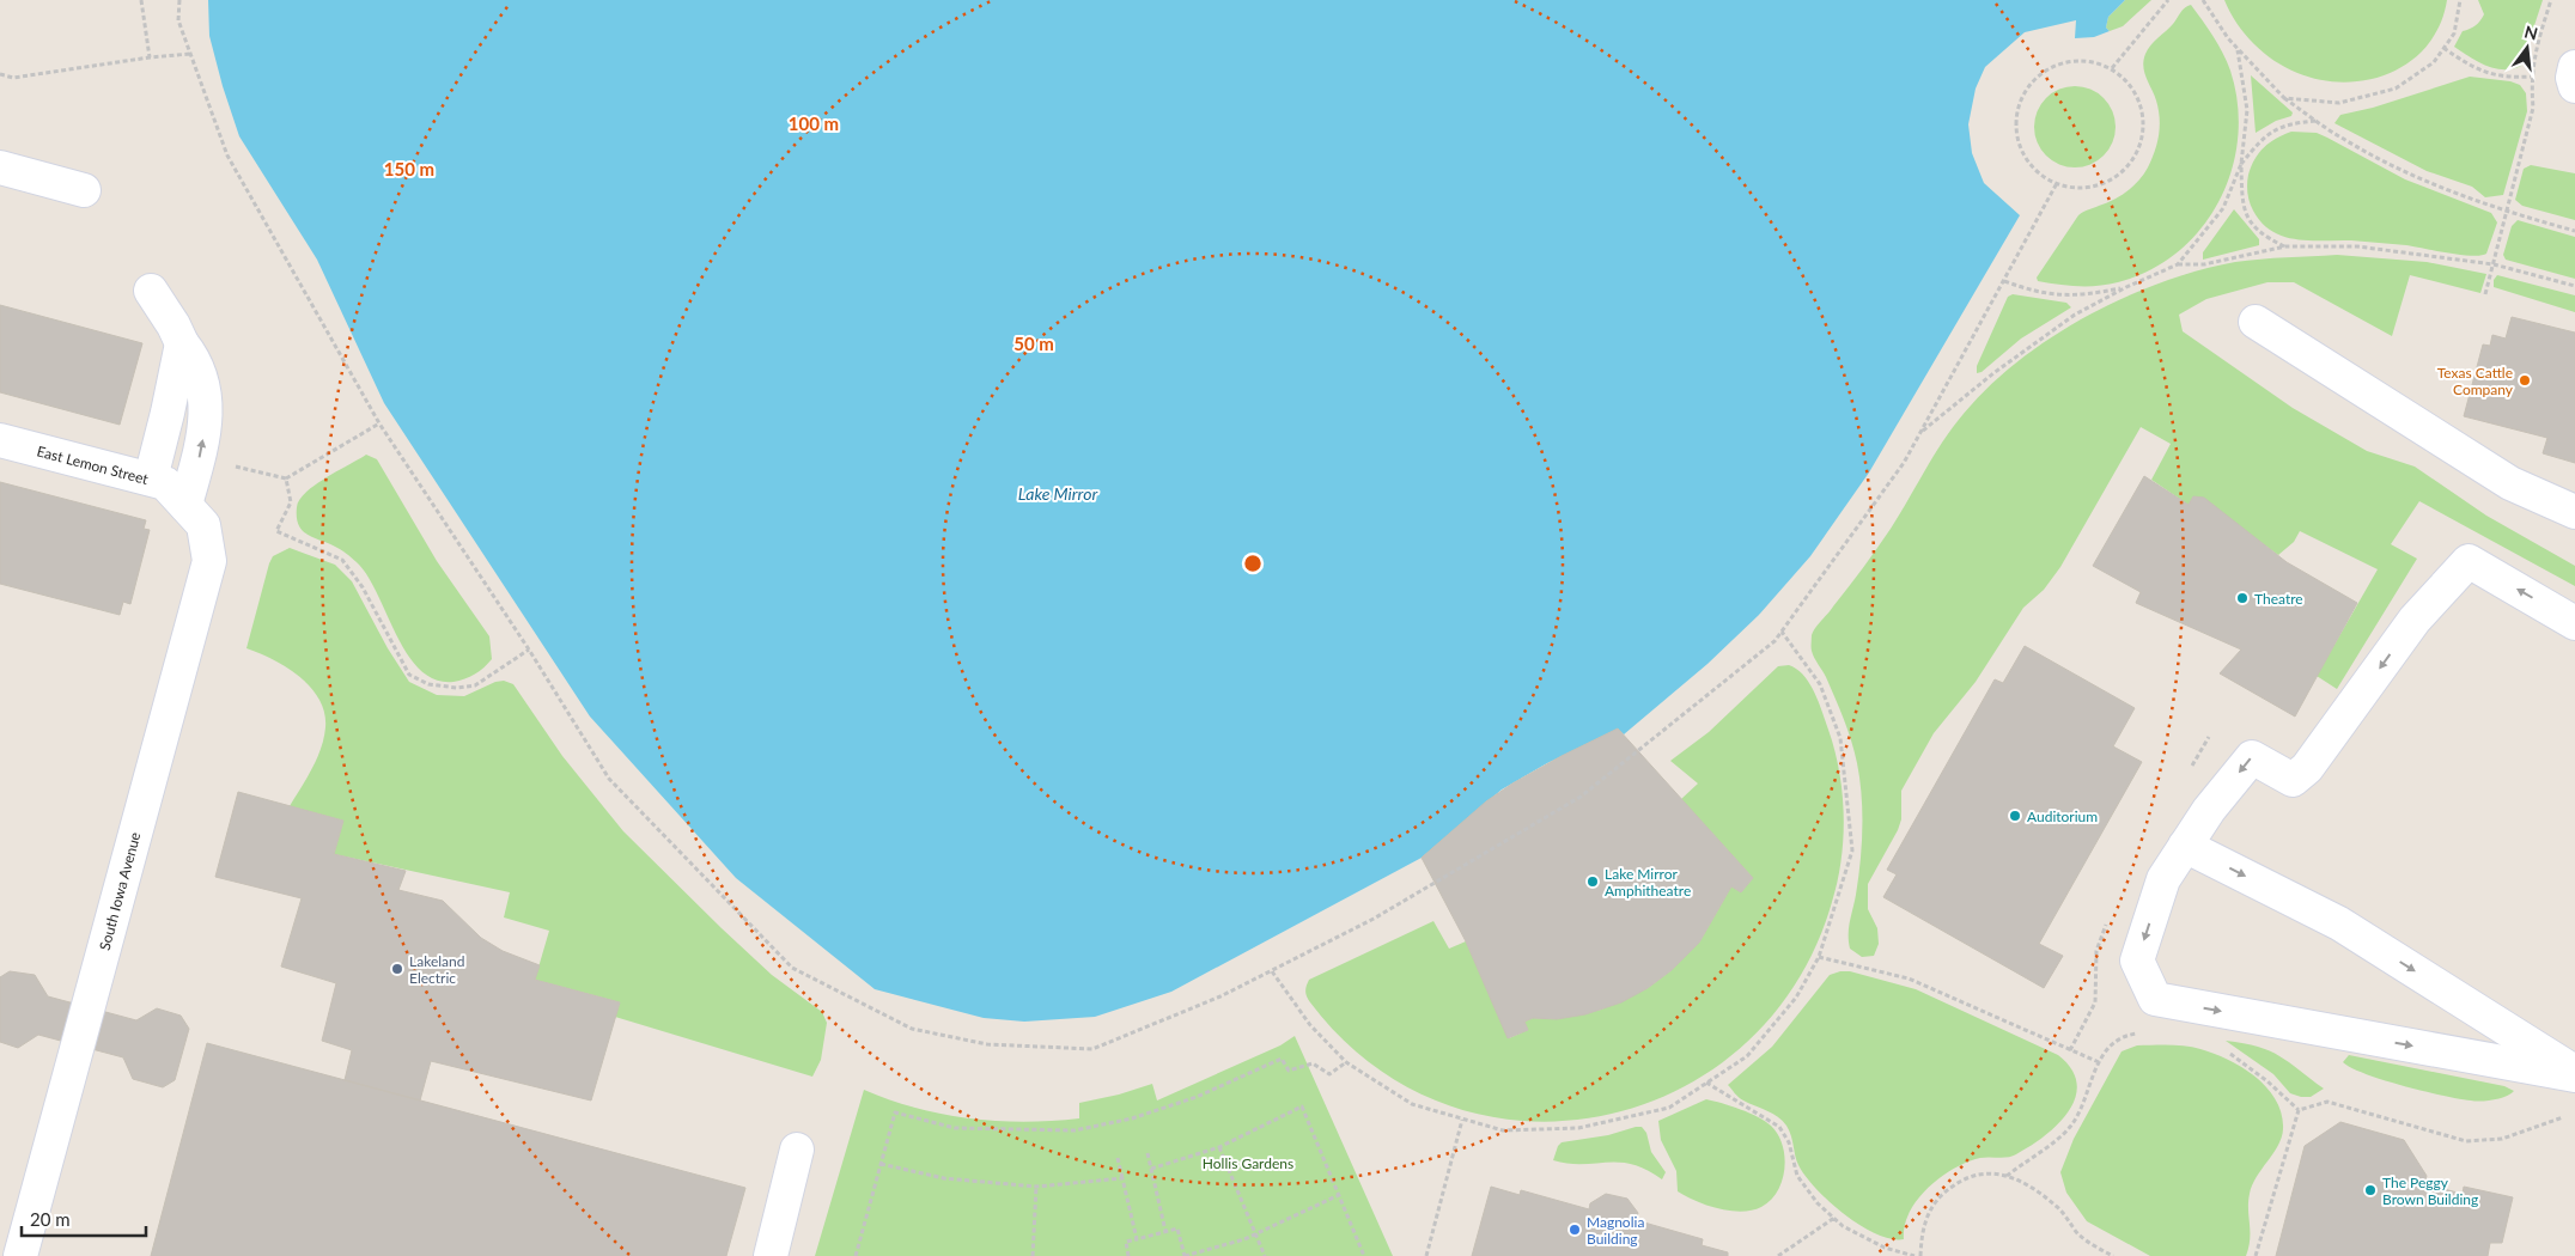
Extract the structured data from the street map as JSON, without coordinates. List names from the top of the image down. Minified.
{"streets":{"street":["East Lemon Street","South Iowa Avenue"]},"crossings":[["East Lemon Street","South Iowa Avenue"]],"water":["Lake Mirror"],"parks":["Hollis Gardens"],"places":["Texas Cattle Company","Theatre","Auditorium","Lake Mirror Amphitheatre","Lakeland Electric","The Peggy Brown Building","Magnolia Building"],"scale_bar":"20 m","north":"top","rings":["100 m","150 m","50 m"]}
